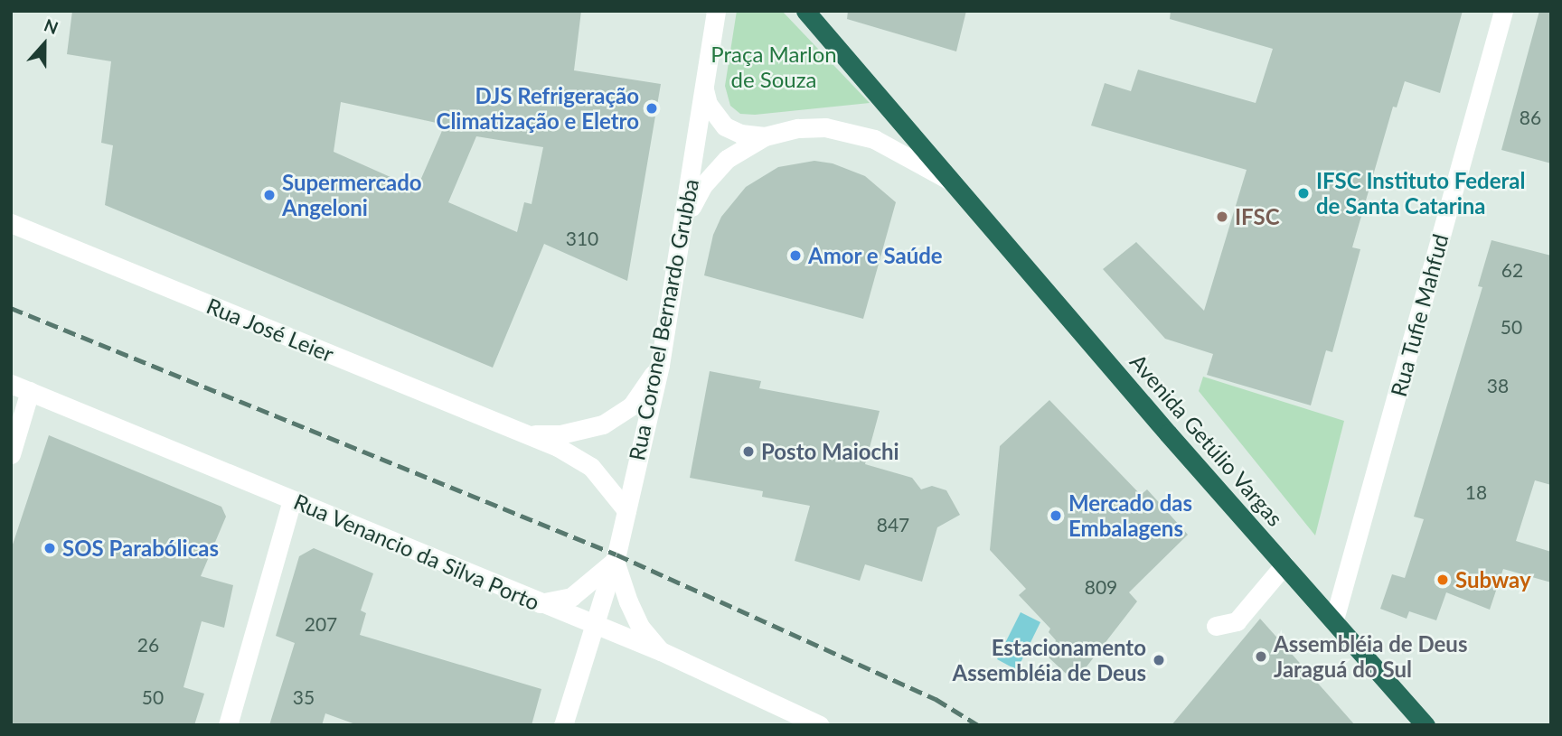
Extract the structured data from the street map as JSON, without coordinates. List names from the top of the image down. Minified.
{"streets":{"highway":["Avenida Getúlio Vargas"],"street":["Rua Tufie Mahfud","Rua Coronel Bernardo Grubba","Rua José Leier","Rua Venancio da Silva Porto"]},"crossings":[["Rua Tufie Mahfud","Avenida Getúlio Vargas"],["Rua Coronel Bernardo Grubba","Rua José Leier"],["Rua Coronel Bernardo Grubba","Avenida Getúlio Vargas"],["Rua Coronel Bernardo Grubba","Rua Venancio da Silva Porto"]],"parks":["Praça Marlon de Souza"],"places":["DJS Refrigeração Climatização e Eletro","IFSC Instituto Federal de Santa Catarina","Supermercado Angeloni","IFSC","Amor e Saúde","Posto Maiochi","Mercado das Embalagens","SOS Parabólicas","Subway","Assembléia de Deus Jaraguá do Sul","Estacionamento Assembléia de Deus"],"house_numbers":["86","310","62","50","38","18","847","809","207","26","50","35"],"north":"top"}
